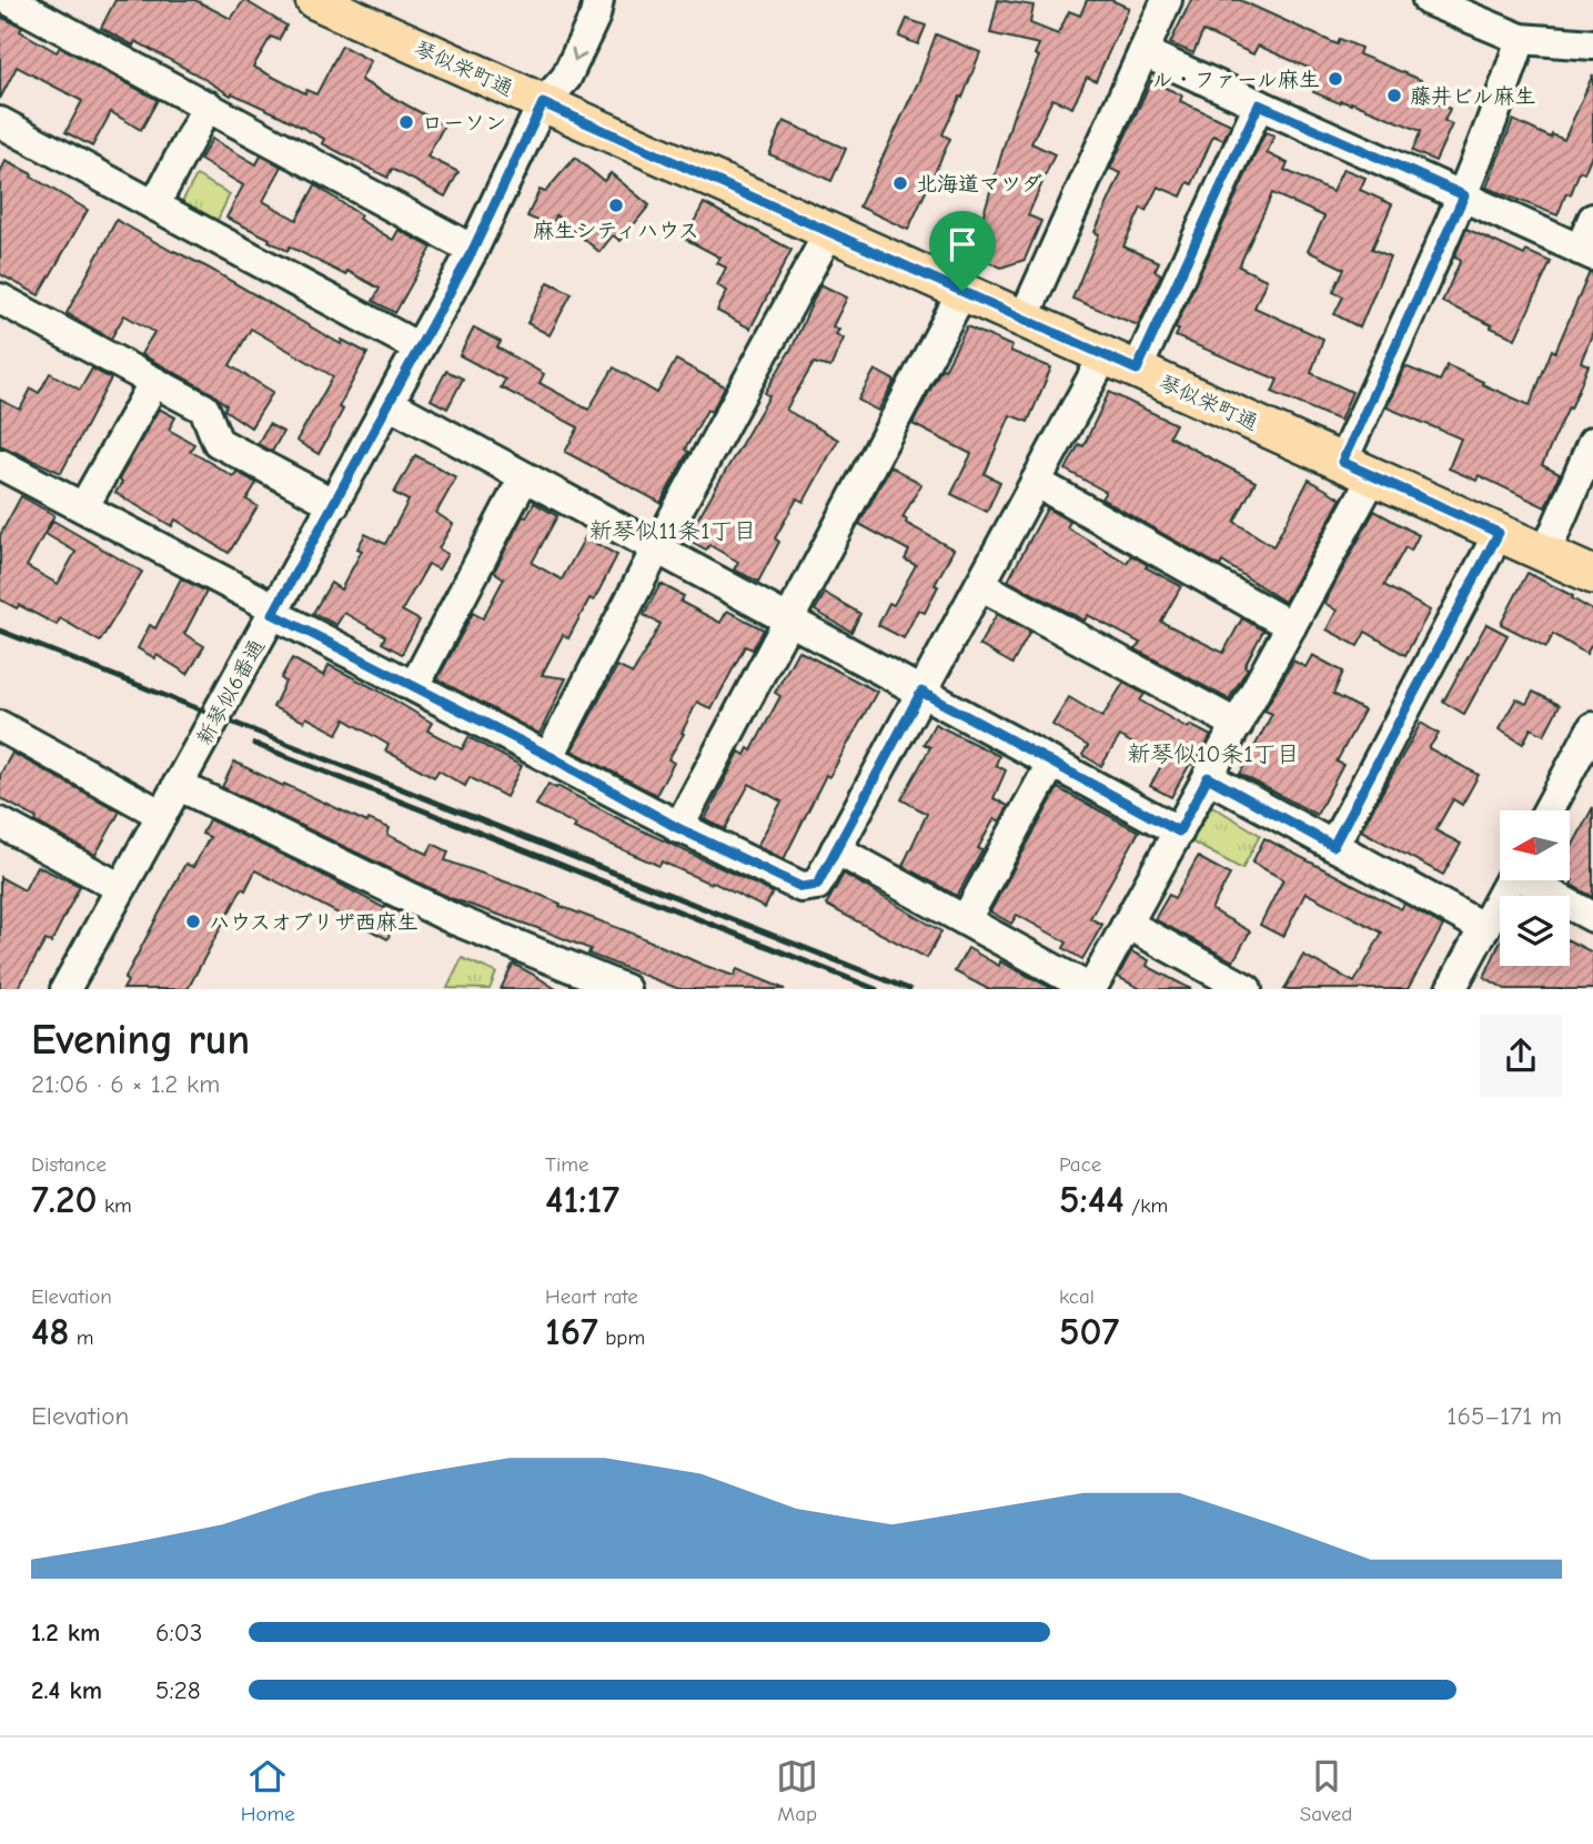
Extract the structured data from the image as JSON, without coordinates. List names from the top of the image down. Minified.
{"streets":{"main road":["琴似栄町通"],"street":["新琴似6番通"]},"crossings":[["琴似栄町通","新琴似6番通"]],"districts":["新琴似11条1丁目","新琴似10条1丁目"],"places":["ル・ファール麻生","藤井ビル麻生","ローソン","北海道マツダ","麻生シティハウス","ハウスオブリザ西麻生"],"north":"left","page":{"heading":["Evening run","21:06 · 6 × 1.2 km"],"stats":[["Distance","7.20 km"],["Time","41:17"],["Pace","5:44 /km"],["Elevation","48 m"],["Heart rate","167 bpm"],["kcal","507"]],"chart":["Elevation","165–171 m"],"list":[{"name":"1.2 km","note":"6:03"},{"name":"2.4 km","note":"5:28"}],"tabs":["Home","Map","Saved"]}}
